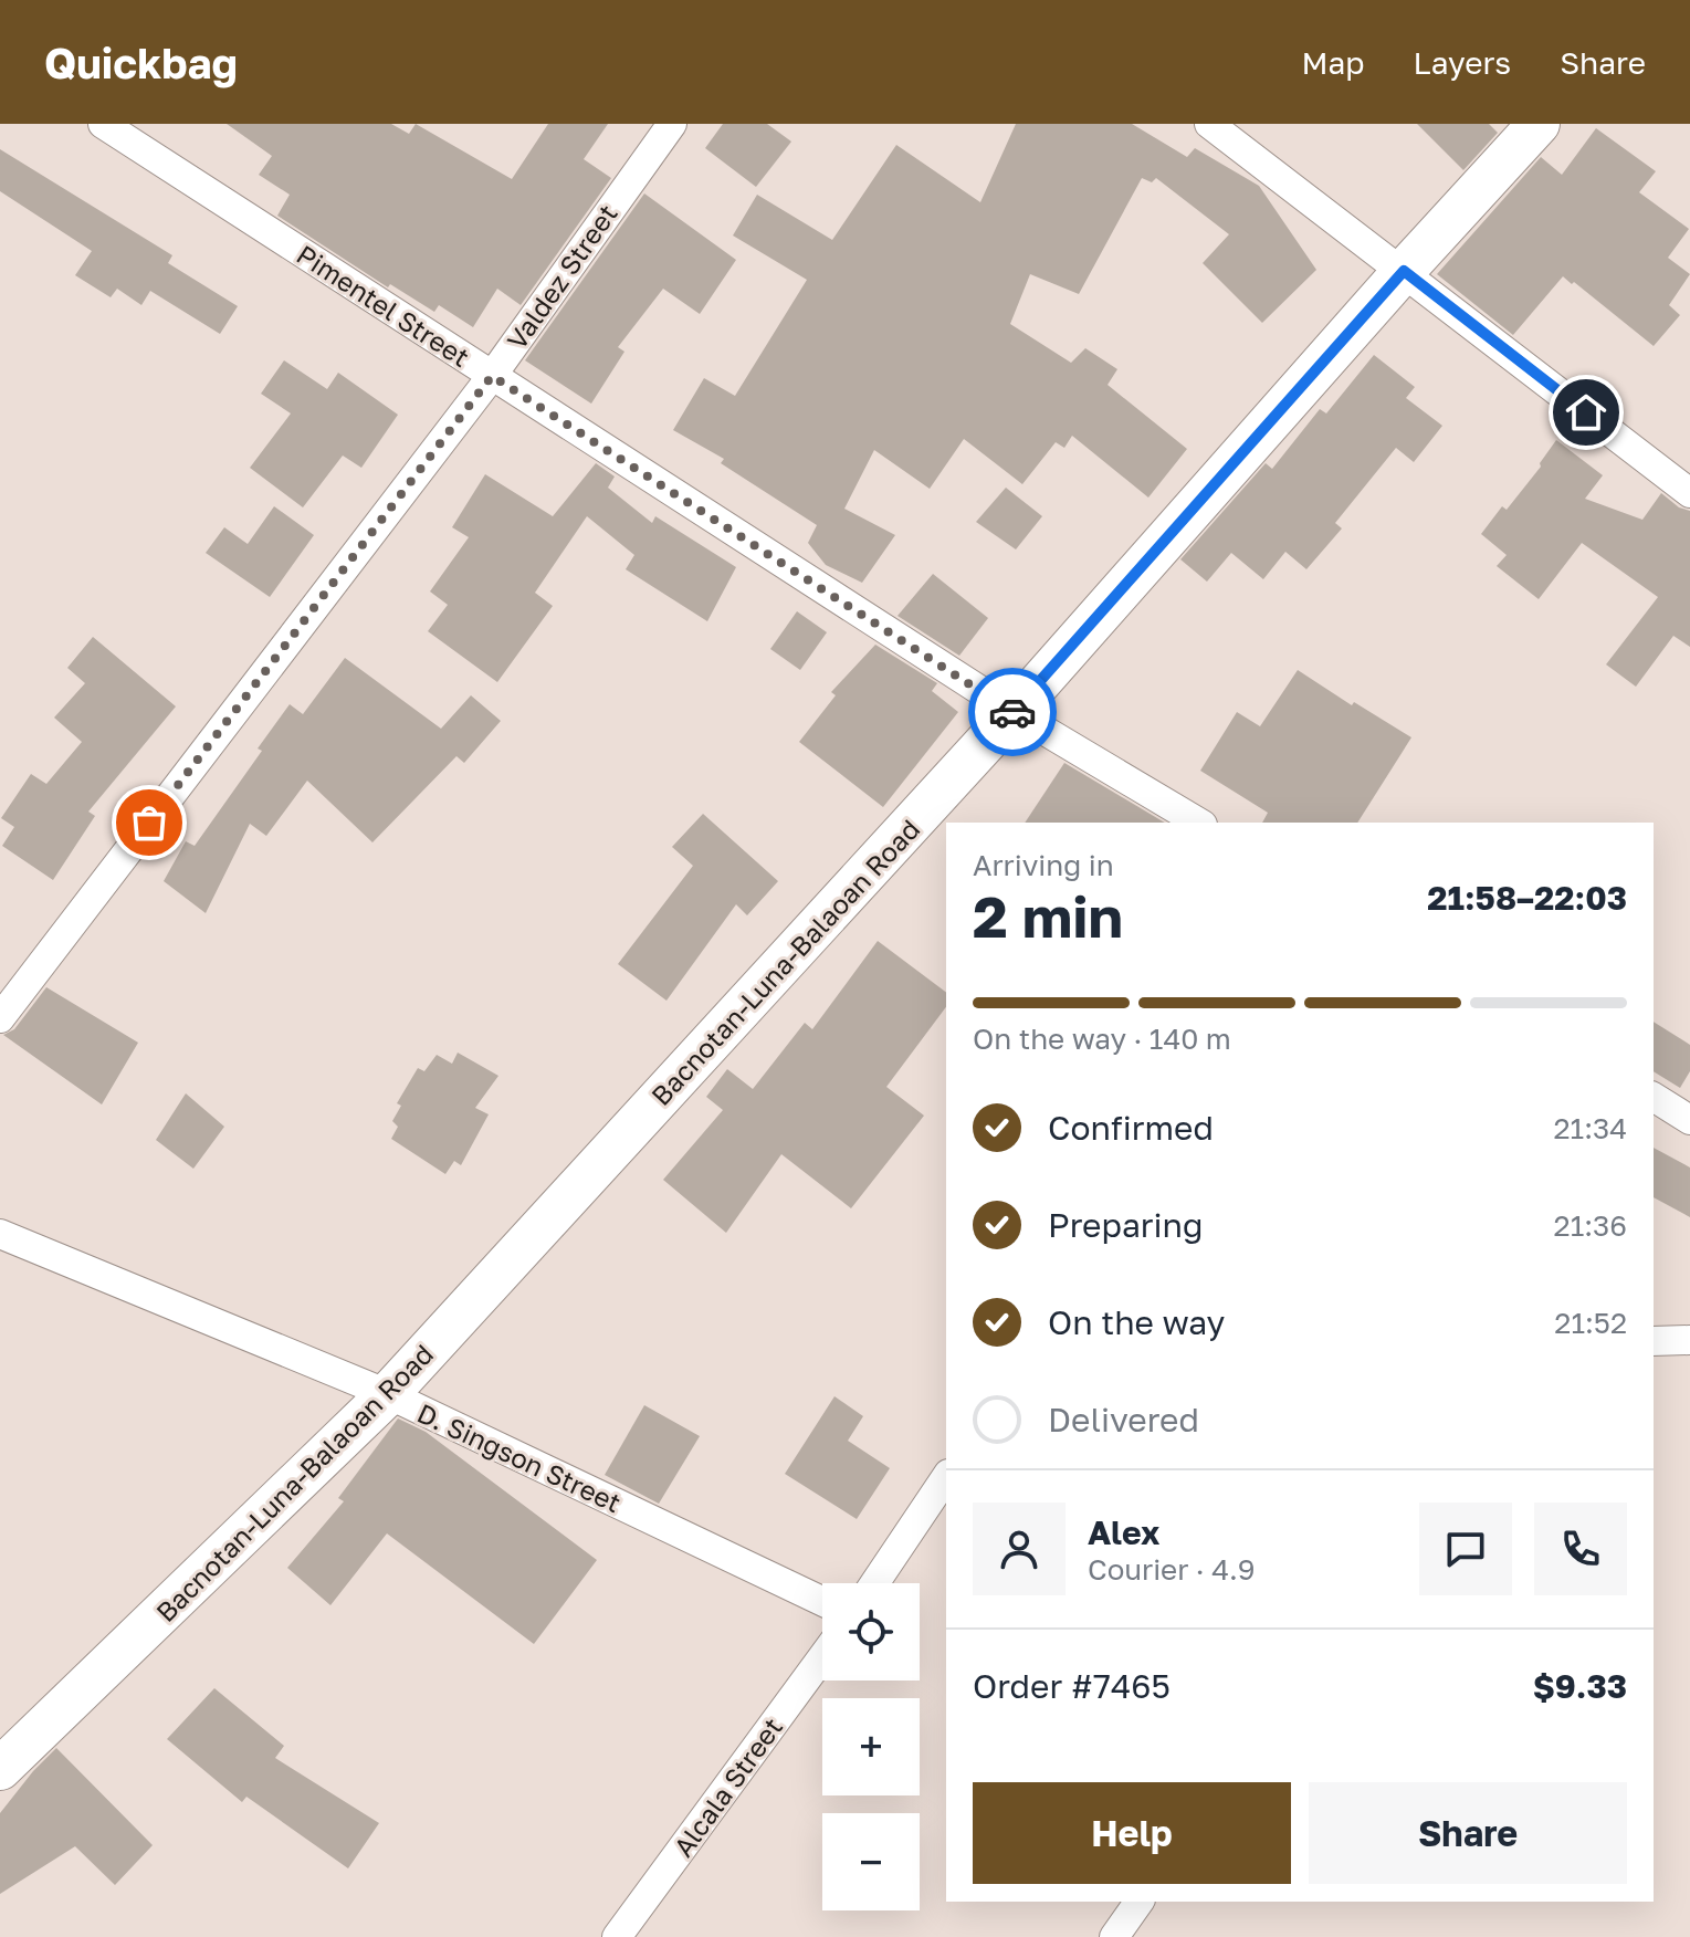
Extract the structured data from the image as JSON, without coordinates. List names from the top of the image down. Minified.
{"streets":{"main road":["Bacnotan-Luna-Balaoan Road"],"street":["Valdez Street","Pimentel Street","D. Singson Street","Alcala Street"]},"crossings":[["Valdez Street","Pimentel Street"],["Pimentel Street","Bacnotan-Luna-Balaoan Road"],["Bacnotan-Luna-Balaoan Road","D. Singson Street"]],"page":{"header":"Quickbag","nav":["Map","Layers","Share"],"heading":["2 min","Arriving in","21:58–22:03"],"panel":["Alex","Courier · 4.9","Order #7465","$9.33"],"bar":"On the way · 140 m","list":[["Confirmed","21:34"],["Preparing","21:36"],["On the way","21:52"],"Delivered"],"map_buttons":["+","−"],"buttons":["Help","Share"]}}
